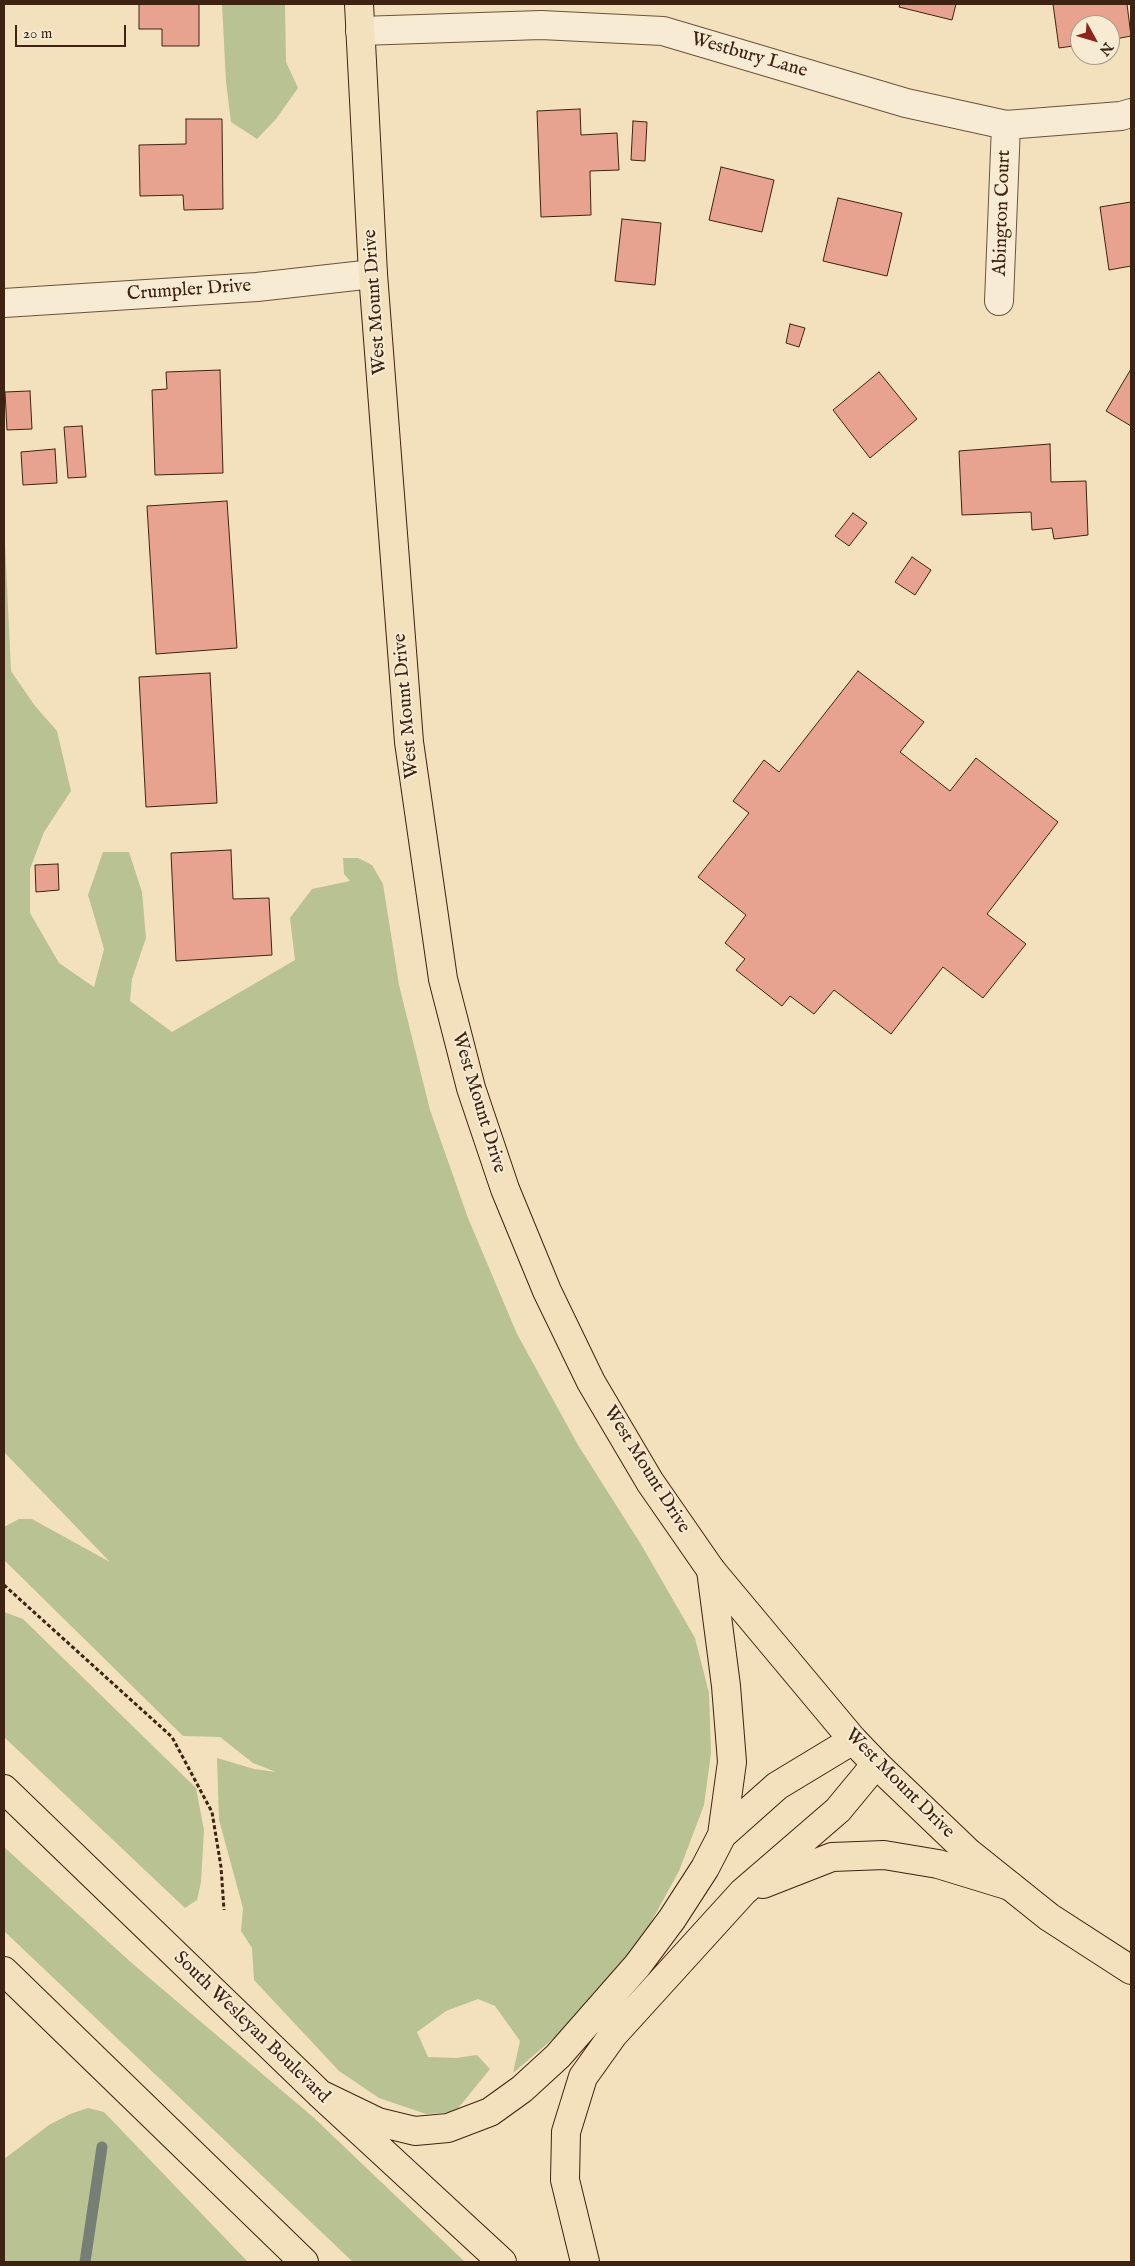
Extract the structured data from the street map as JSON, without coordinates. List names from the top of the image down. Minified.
{"streets":{"main road":["West Mount Drive","South Wesleyan Boulevard"],"street":["Westbury Lane","Abington Court","Crumpler Drive"]},"crossings":[["Westbury Lane","Abington Court"],["Westbury Lane","West Mount Drive"],["Crumpler Drive","West Mount Drive"]],"scale_bar":"20 m","north":"bottom right"}
